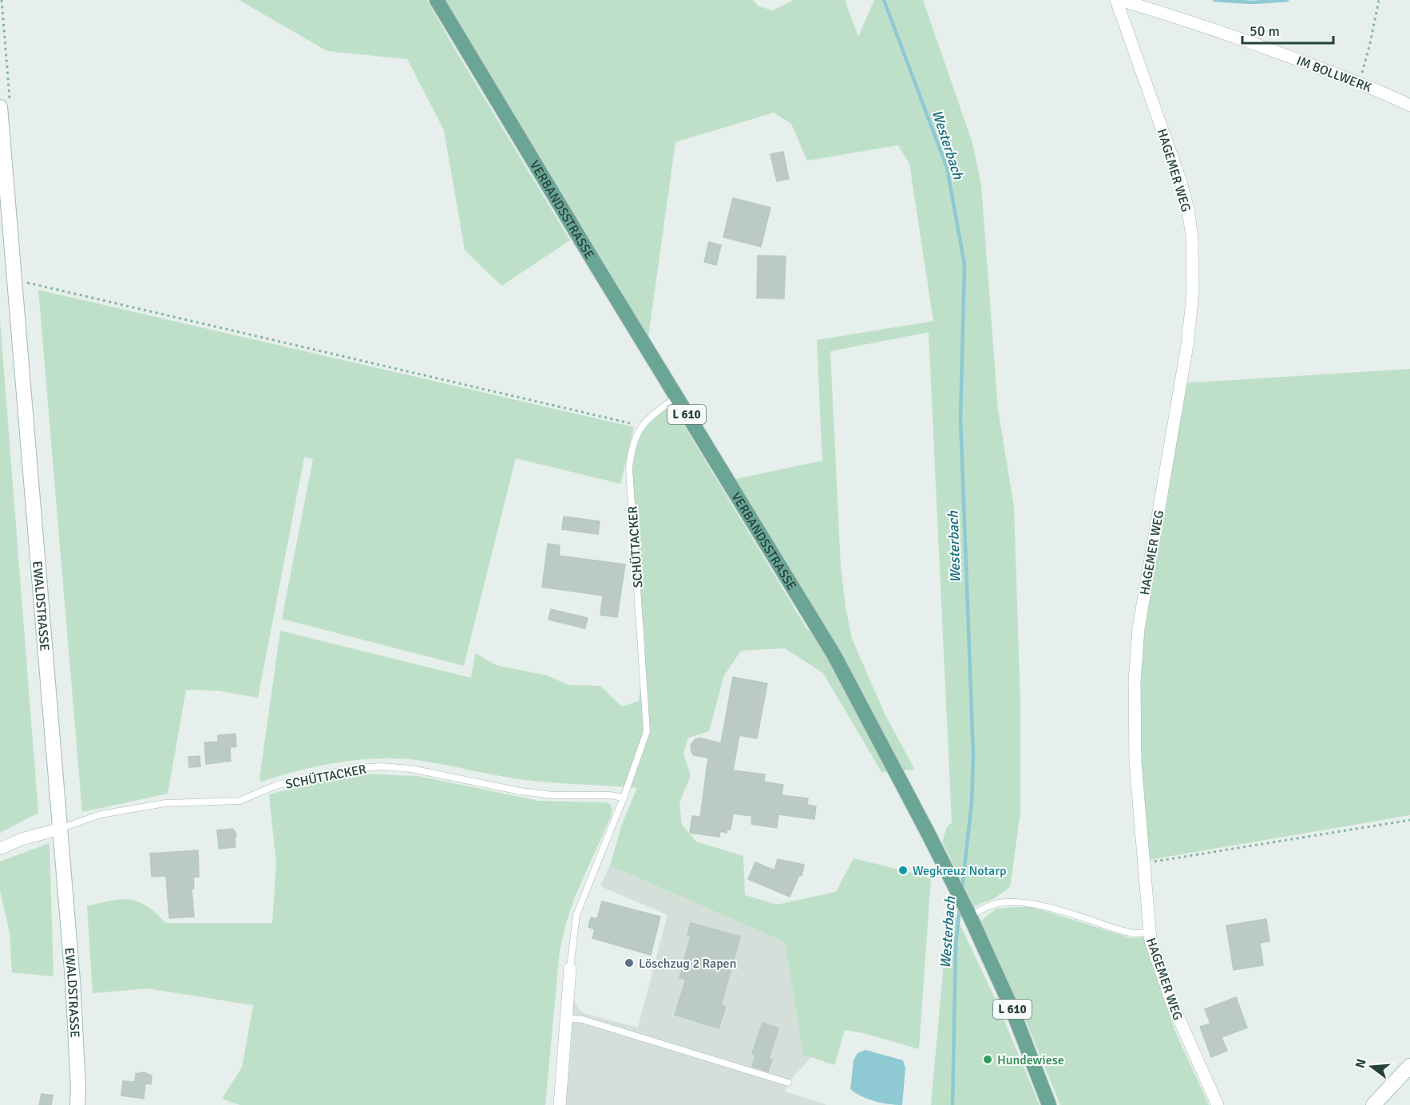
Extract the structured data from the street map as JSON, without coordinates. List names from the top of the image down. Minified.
{"streets":{"main road":["VERBANDSSTRASSE","L 610"],"street":["IM BOLLWERK","HAGEMER WEG","SCHÜTTACKER","EWALDSTRASSE"]},"crossings":[["VERBANDSSTRASSE","SCHÜTTACKER"],["SCHÜTTACKER","EWALDSTRASSE"]],"water":["Westerbach"],"places":["Wegkreuz Notarp","Löschzug 2 Rapen","Hundewiese"],"scale_bar":"50 m","north":"left"}
